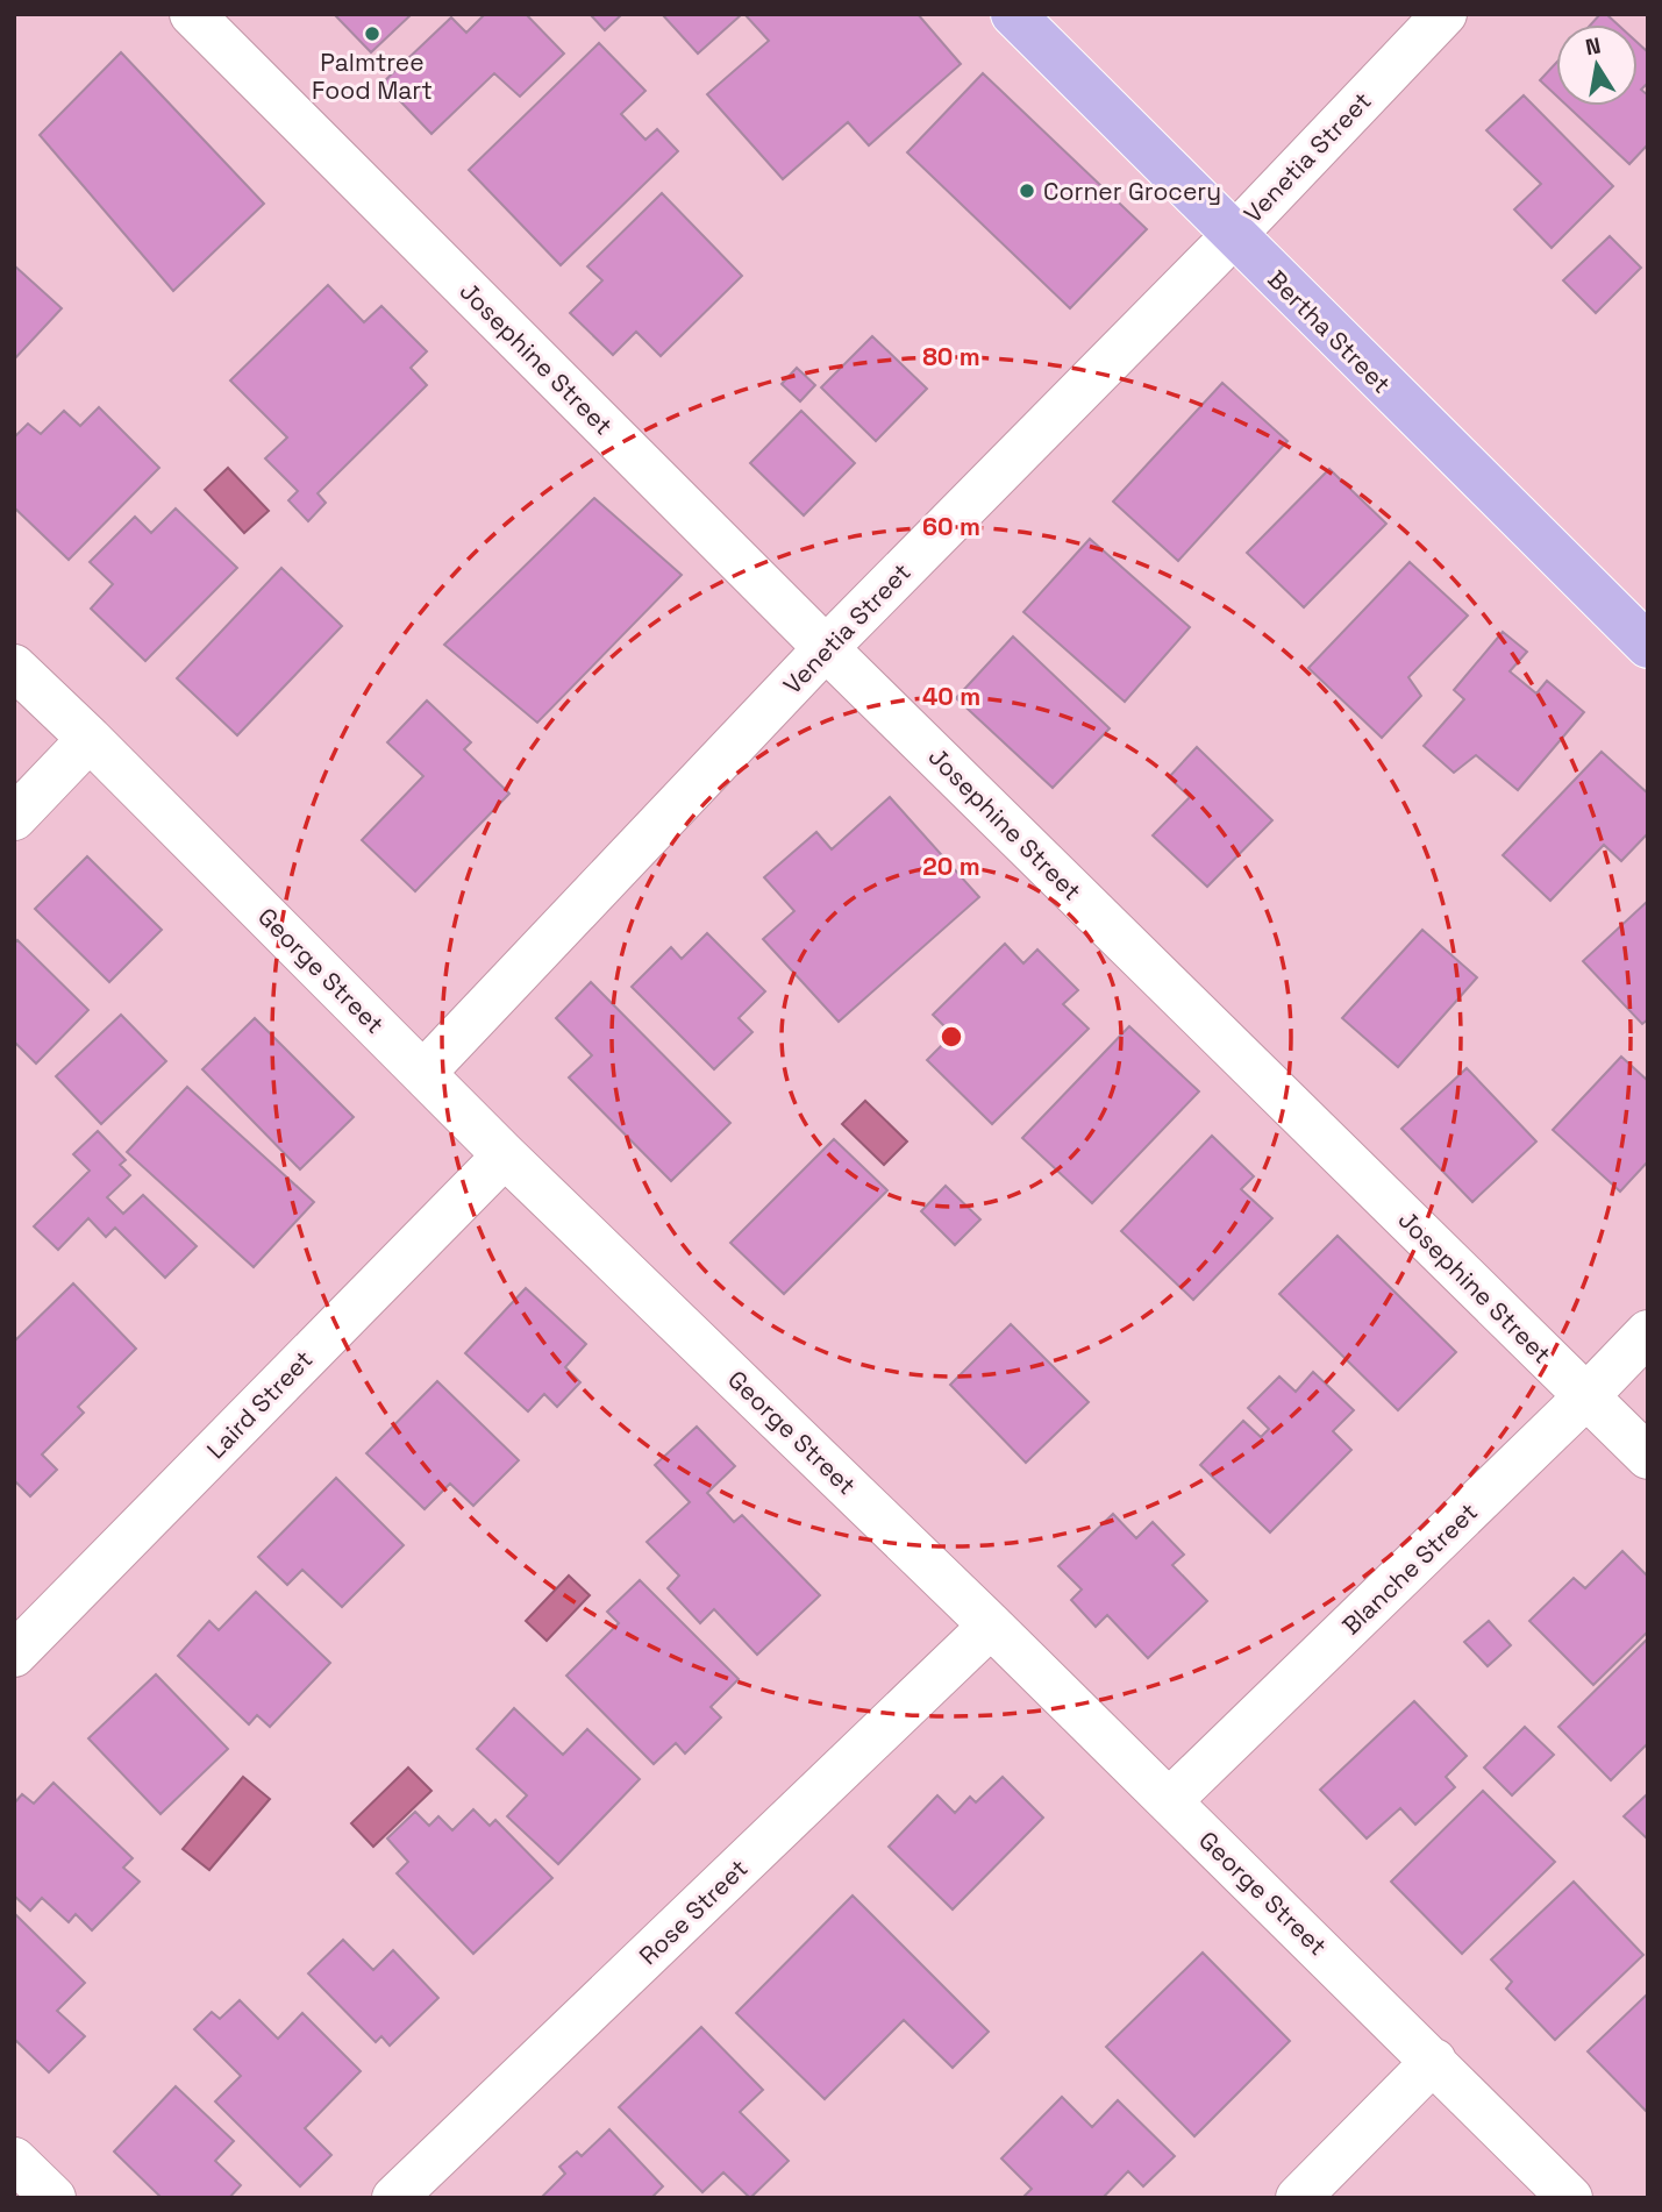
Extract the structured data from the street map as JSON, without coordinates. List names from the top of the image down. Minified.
{"streets":{"main road":["Bertha Street"],"street":["Venetia Street","Josephine Street","George Street","Laird Street","Blanche Street","Rose Street"]},"crossings":[["Venetia Street","Bertha Street"],["Venetia Street","Josephine Street"],["Venetia Street","George Street"],["Josephine Street","Blanche Street"],["George Street","Laird Street"],["George Street","Blanche Street"],["George Street","Rose Street"]],"places":["Palmtree Food Mart","Corner Grocery"],"north":"top","rings":["80 m","60 m","40 m","20 m"]}
